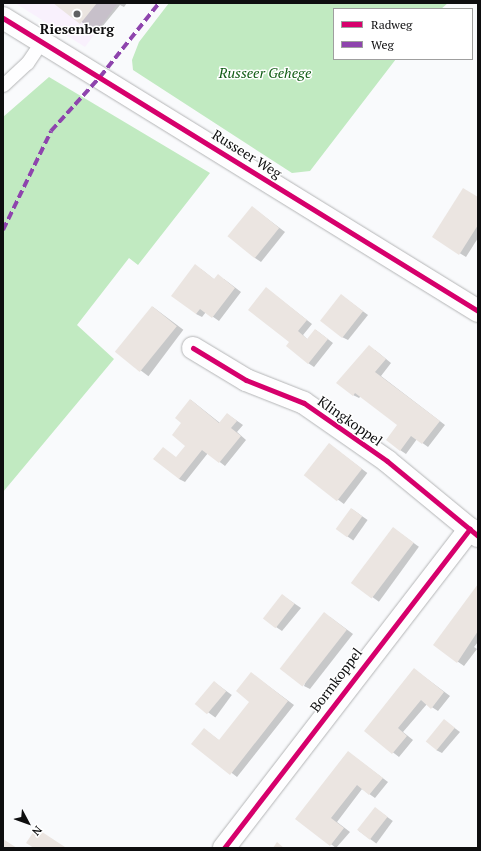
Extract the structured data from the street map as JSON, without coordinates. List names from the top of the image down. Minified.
{"streets":{"street":["Russeer Weg","Klingkoppel","Bormkoppel"]},"crossings":[["Klingkoppel","Bormkoppel"]],"parks":["Russeer Gehege"],"places":["Riesenberg"],"legend":["Radweg","Weg"],"north":"bottom right"}
